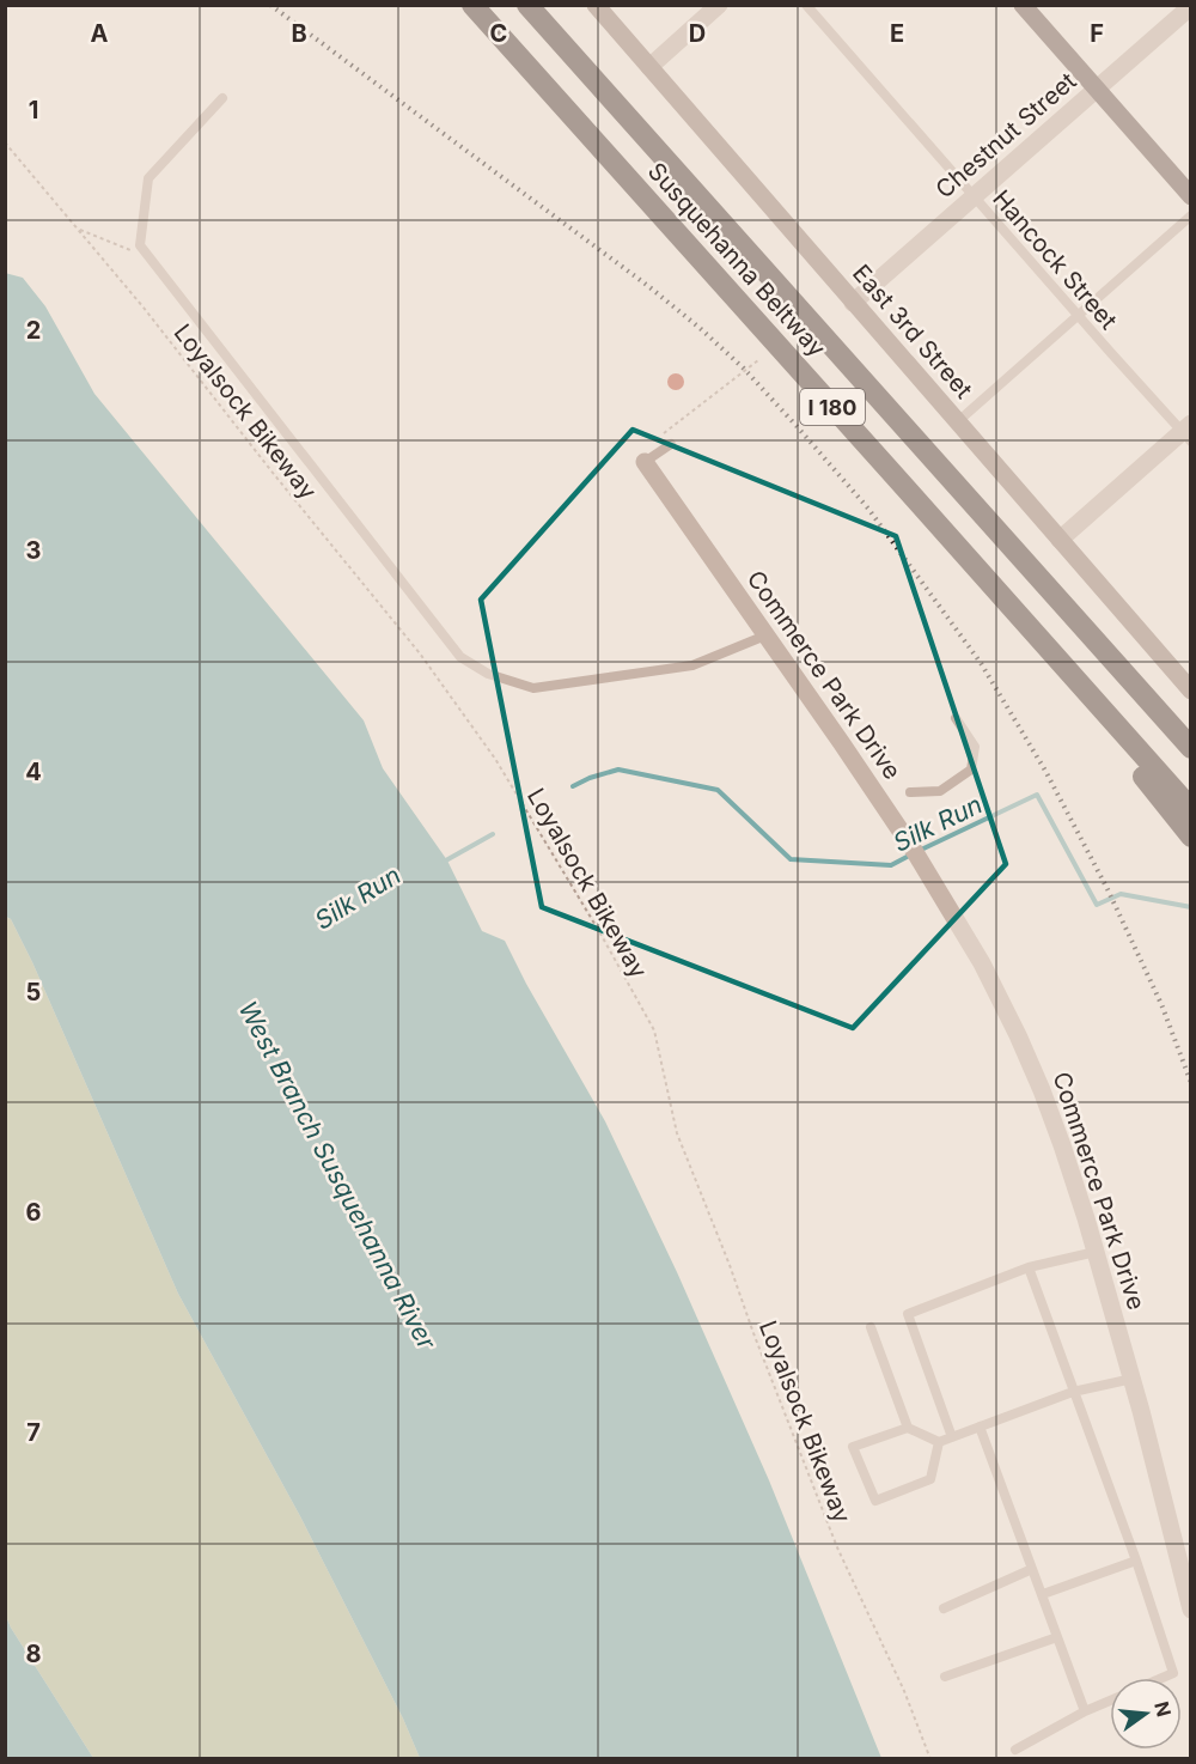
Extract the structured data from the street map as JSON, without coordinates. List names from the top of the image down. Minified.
{"streets":{"highway":["Susquehanna Beltway","I 180"],"main road":["East 3rd Street"],"street":["Chestnut Street","Commerce Park Drive"],"lane":["Hancock Street"],"path":["Loyalsock Bikeway"]},"crossings":[["Chestnut Street","Hancock Street"],["Chestnut Street","East 3rd Street"]],"water":["Silk Run","West Branch Susquehanna River"],"north":"right","grid":{"columns":["A","B","C","D","E","F"],"rows":["1","2","3","4","5","6","7","8"]}}
